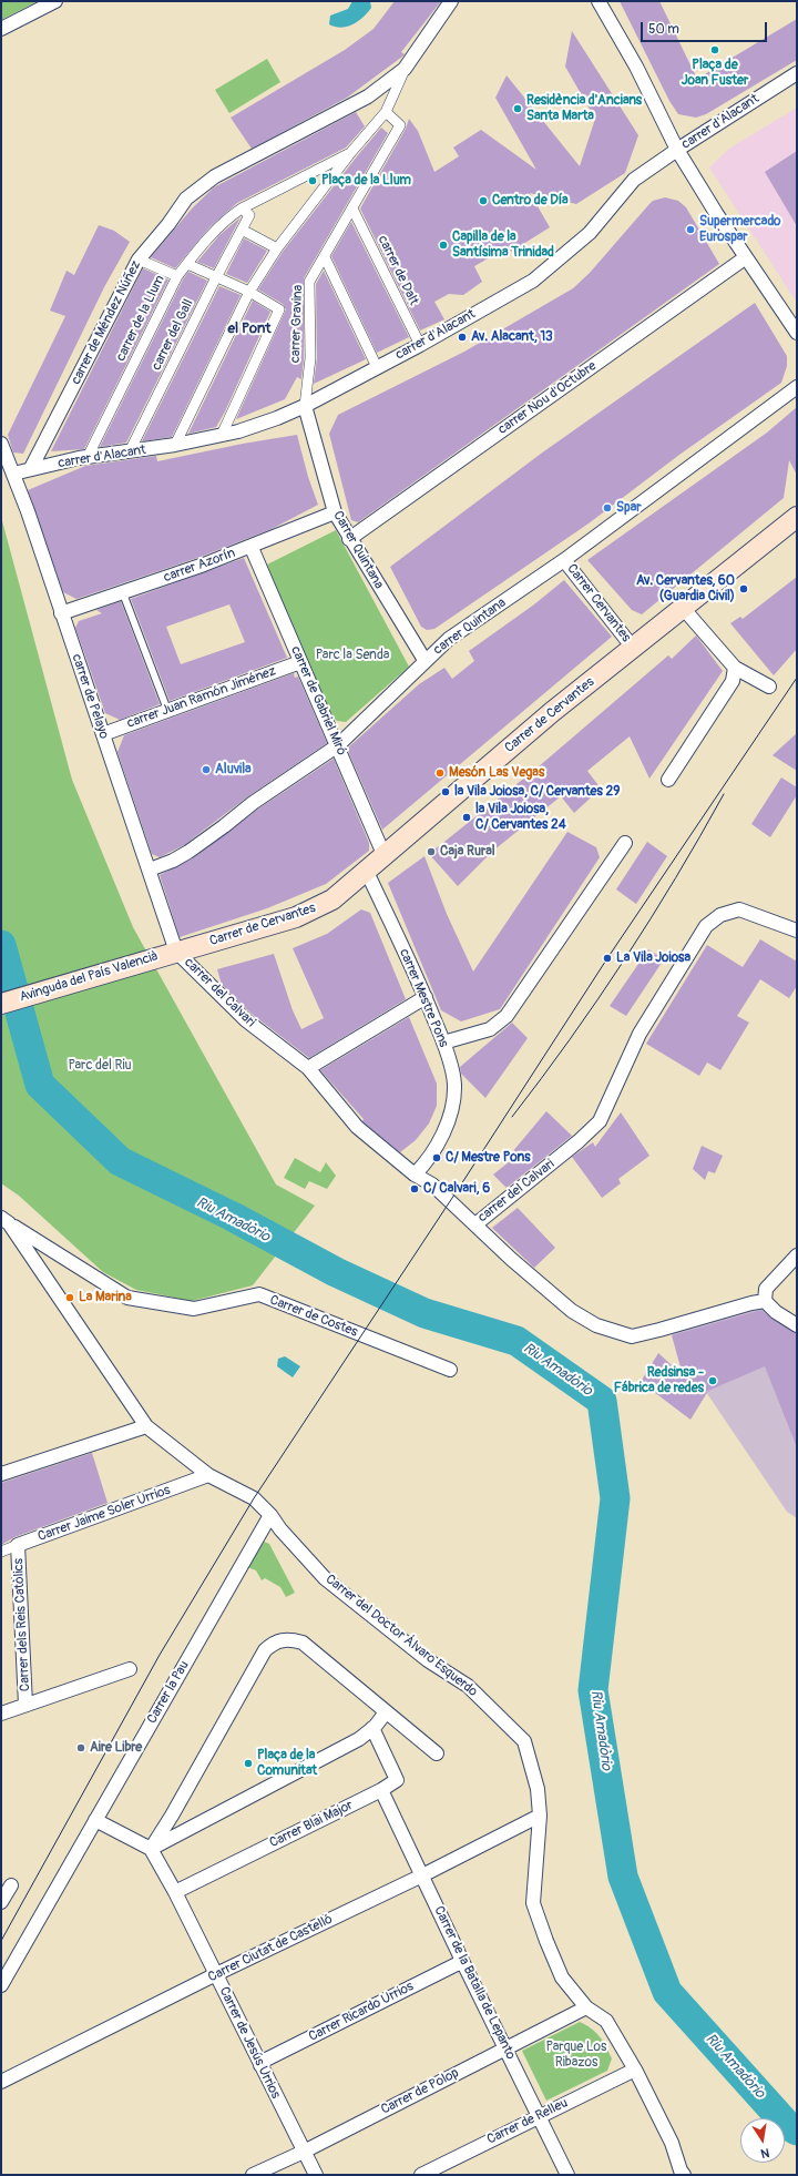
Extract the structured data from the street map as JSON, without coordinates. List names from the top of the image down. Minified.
{"streets":{"main road":["Carrer de Cervantes","Avinguda del País Valencià"],"street":["carrer d'Alacant","carrer de Dalt","carrer de la Llum","carrer de Méndez Núñez","carrer Gravina","carrer del Gall","carrer Nou d'Octubre","Carrer Quintana","carrer Azorín","Carrer Cervantes","carrer Quintana","carrer de Pelayo","carrer Juan Ramón Jiménez","carrer de Gabriel Miró","carrer del Calvari","carrer Mestre Pons","Carrer de Costes","Carrer Jaime Soler Urrios","Carrer dels Reis Catòlics","Carrer del Doctor Álvaro Esquerdo","Carrer la Pau","Carrer Blai Major","Carrer Ciutat de Castelló","Carrer de la Batalla de Lepanto","Carrer Ricardo Urrios","Carrer de Jesús Urrios","Carrer de Polop","Carrer de Relleu"]},"crossings":[["carrer d'Alacant","carrer de Dalt"],["carrer d'Alacant","carrer de la Llum"],["carrer d'Alacant","carrer de Méndez Núñez"],["carrer d'Alacant","carrer Gravina"],["carrer d'Alacant","carrer del Gall"],["carrer d'Alacant","Carrer Quintana"],["carrer d'Alacant","carrer de Pelayo"],["carrer de Dalt","carrer Gravina"],["carrer de la Llum","carrer del Gall"],["carrer Gravina","Carrer Quintana"],["carrer Nou d'Octubre","Carrer Quintana"],["Carrer Quintana","carrer Azorín"],["Carrer Quintana","carrer Quintana"],["carrer Azorín","carrer de Pelayo"],["carrer Azorín","carrer de Gabriel Miró"],["Carrer Cervantes","carrer Quintana"],["Carrer Cervantes","Carrer de Cervantes"],["carrer Quintana","carrer de Pelayo"],["carrer Quintana","carrer de Gabriel Miró"],["carrer de Pelayo","carrer Juan Ramón Jiménez"],["carrer de Pelayo","Carrer de Cervantes"],["carrer de Pelayo","Avinguda del País Valencià"],["carrer de Pelayo","carrer del Calvari"],["carrer Juan Ramón Jiménez","carrer de Gabriel Miró"],["carrer de Gabriel Miró","Carrer de Cervantes"],["Carrer de Cervantes","Avinguda del País Valencià"],["Carrer de Cervantes","carrer del Calvari"],["Carrer de Cervantes","carrer Mestre Pons"],["Avinguda del País Valencià","carrer del Calvari"],["carrer del Calvari","carrer Mestre Pons"],["Carrer de Costes","Carrer del Doctor Álvaro Esquerdo"],["Carrer Jaime Soler Urrios","Carrer dels Reis Catòlics"],["Carrer Jaime Soler Urrios","Carrer del Doctor Álvaro Esquerdo"],["Carrer del Doctor Álvaro Esquerdo","Carrer la Pau"],["Carrer del Doctor Álvaro Esquerdo","Carrer Ciutat de Castelló"],["Carrer del Doctor Álvaro Esquerdo","Carrer de Polop"],["Carrer del Doctor Álvaro Esquerdo","Carrer de Relleu"],["Carrer Blai Major","Carrer de la Batalla de Lepanto"],["Carrer Blai Major","Carrer de Jesús Urrios"],["Carrer Ciutat de Castelló","Carrer de la Batalla de Lepanto"],["Carrer Ciutat de Castelló","Carrer de Jesús Urrios"],["Carrer de la Batalla de Lepanto","Carrer Ricardo Urrios"],["Carrer de la Batalla de Lepanto","Carrer de Polop"],["Carrer de la Batalla de Lepanto","Carrer de Relleu"],["Carrer Ricardo Urrios","Carrer de Jesús Urrios"],["Carrer de Jesús Urrios","Carrer de Polop"]],"districts":["el Pont"],"water":["Riu Amadòrio"],"parks":["Parc la Senda","Parc del Riu","Parque Los Ribazos"],"places":["Plaça de Joan Fuster","Residència d'Ancians Santa Marta","Plaça de la Llum","Centro de Día","Supermercado Eurospar","Capilla de la Santísima Trinidad","Av. Alacant, 13","Spar","Av. Cervantes, 60 (Guardia Civil)","Aluvila","Mesón Las Vegas","la Vila Joiosa, C/ Cervantes 29","la Vila Joiosa, C/ Cervantes 24","Caja Rural","La Vila Joiosa","C/ Mestre Pons","C/ Calvari, 6","La Marina","Redsinsa - Fábrica de redes","Aire Libre","Plaça de la Comunitat"],"scale_bar":"50 m","north":"bottom"}
